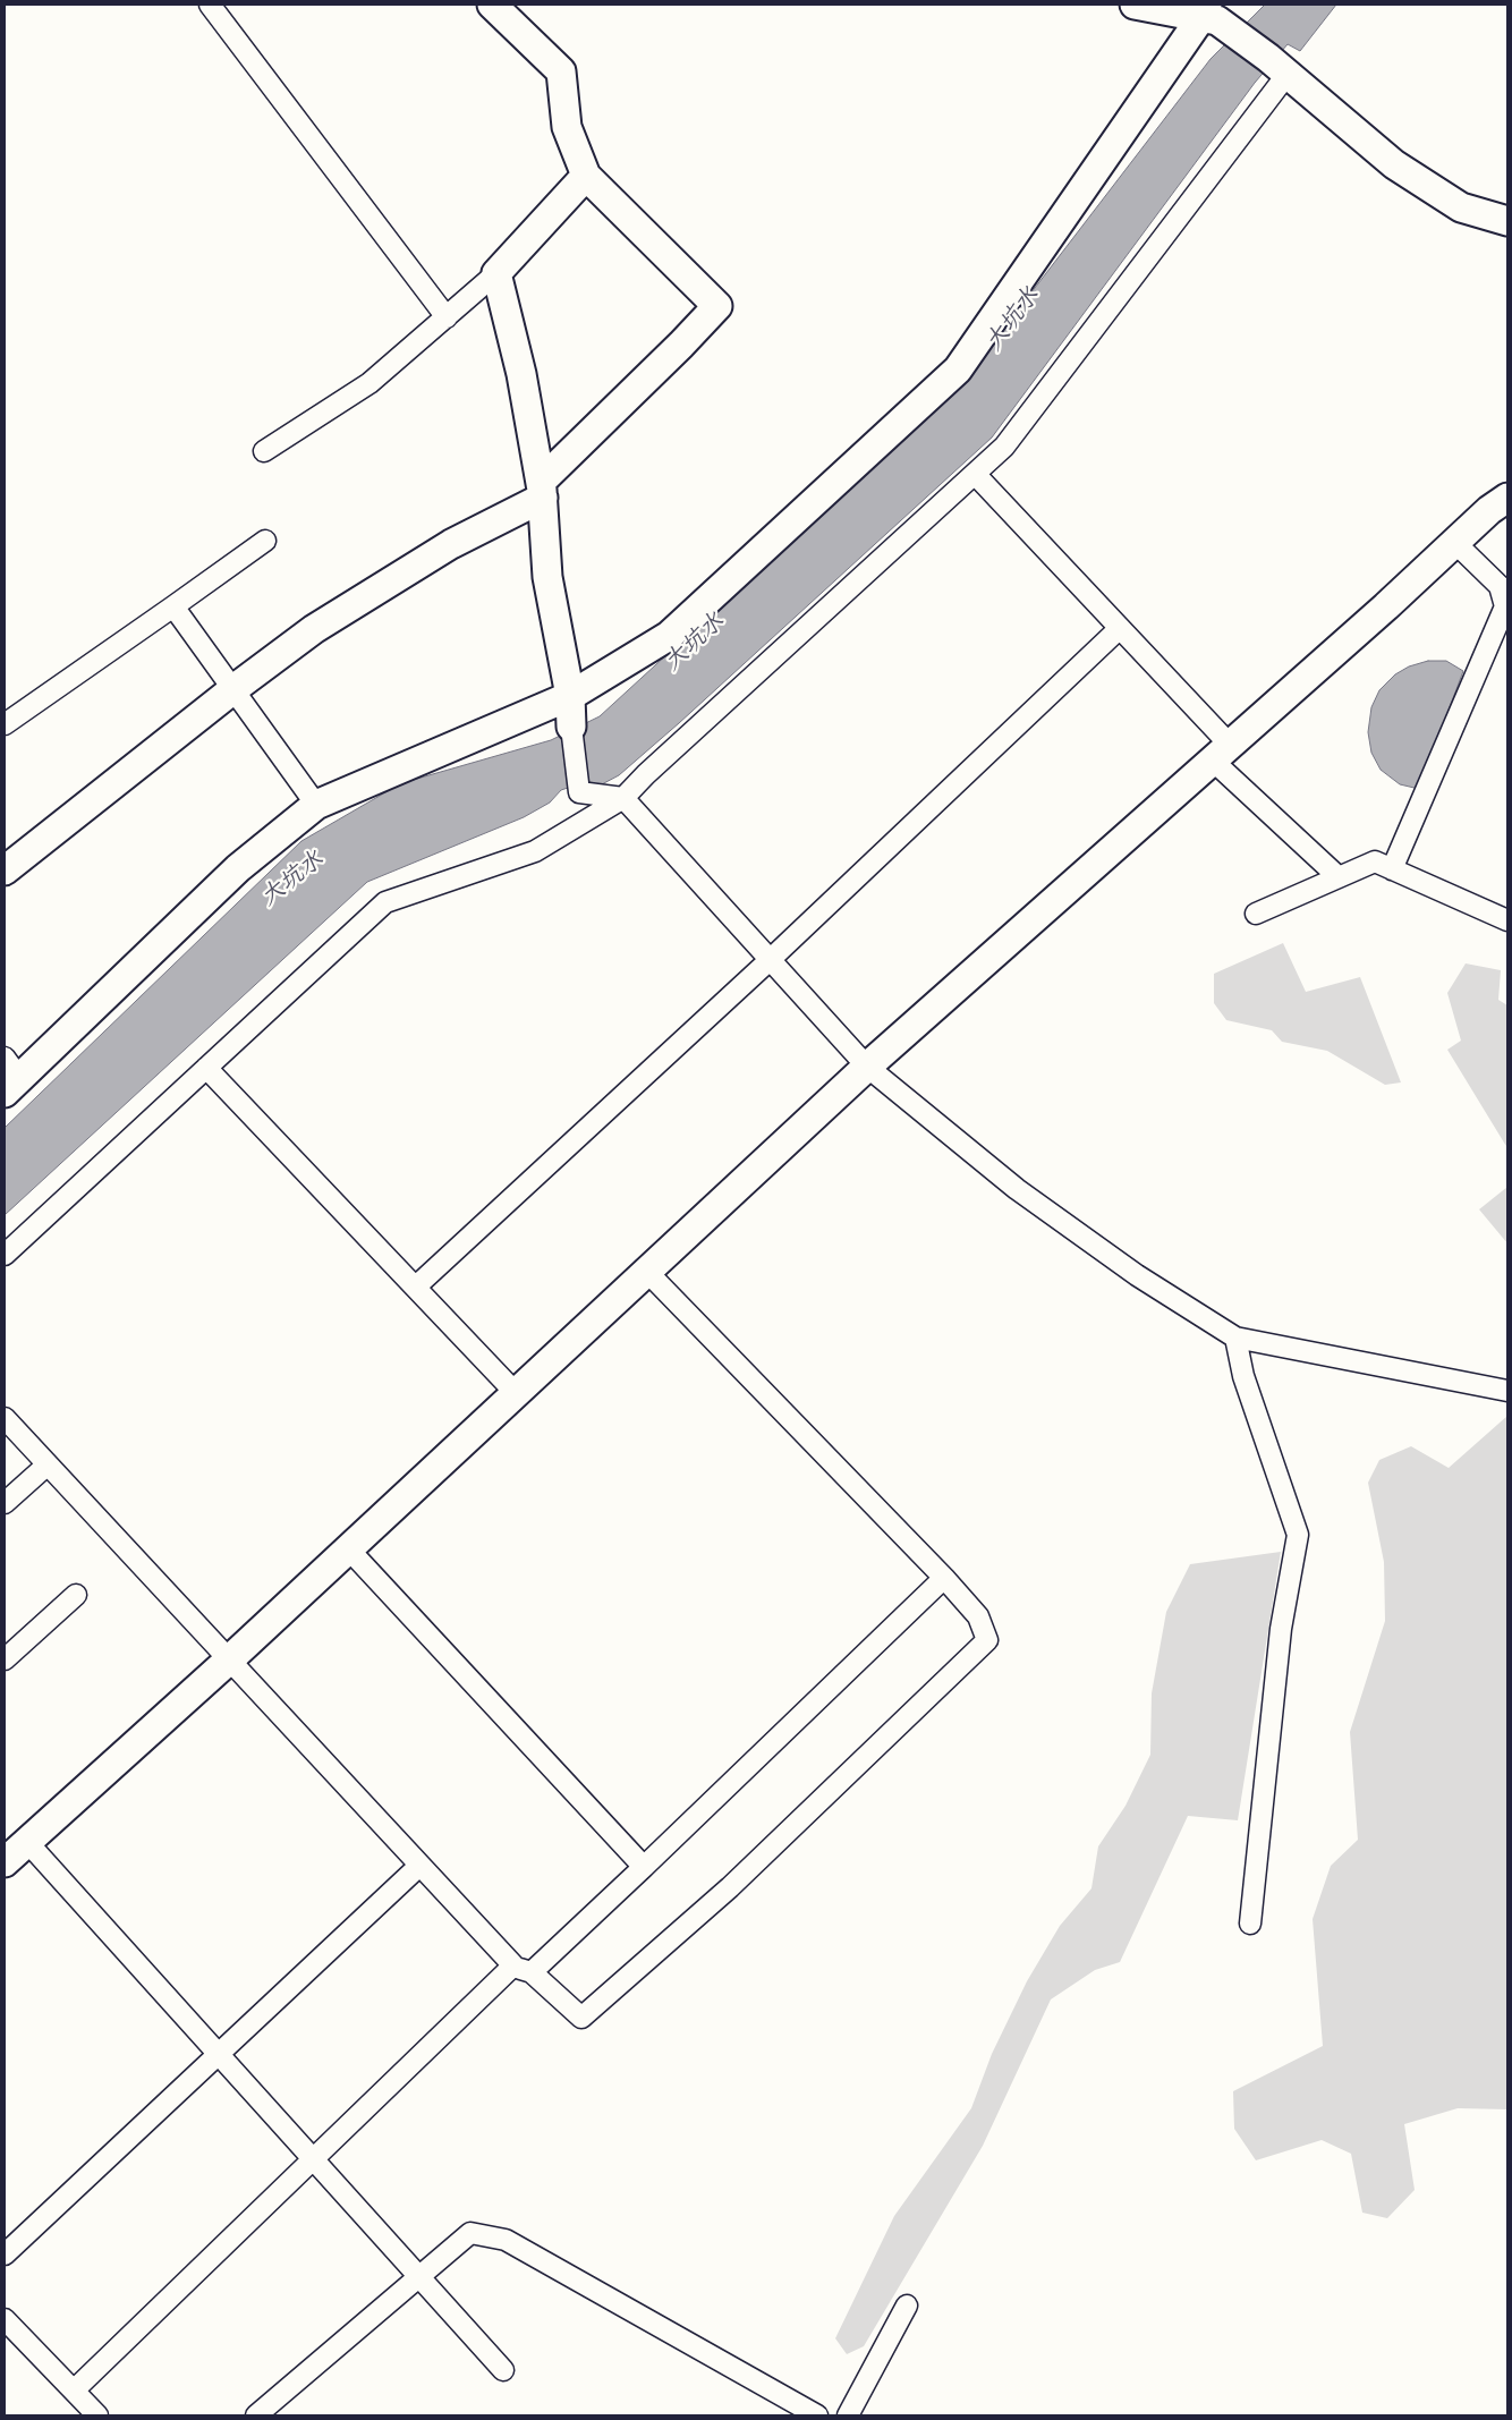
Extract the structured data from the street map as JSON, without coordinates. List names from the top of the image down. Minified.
{"water":["大坑水"]}
